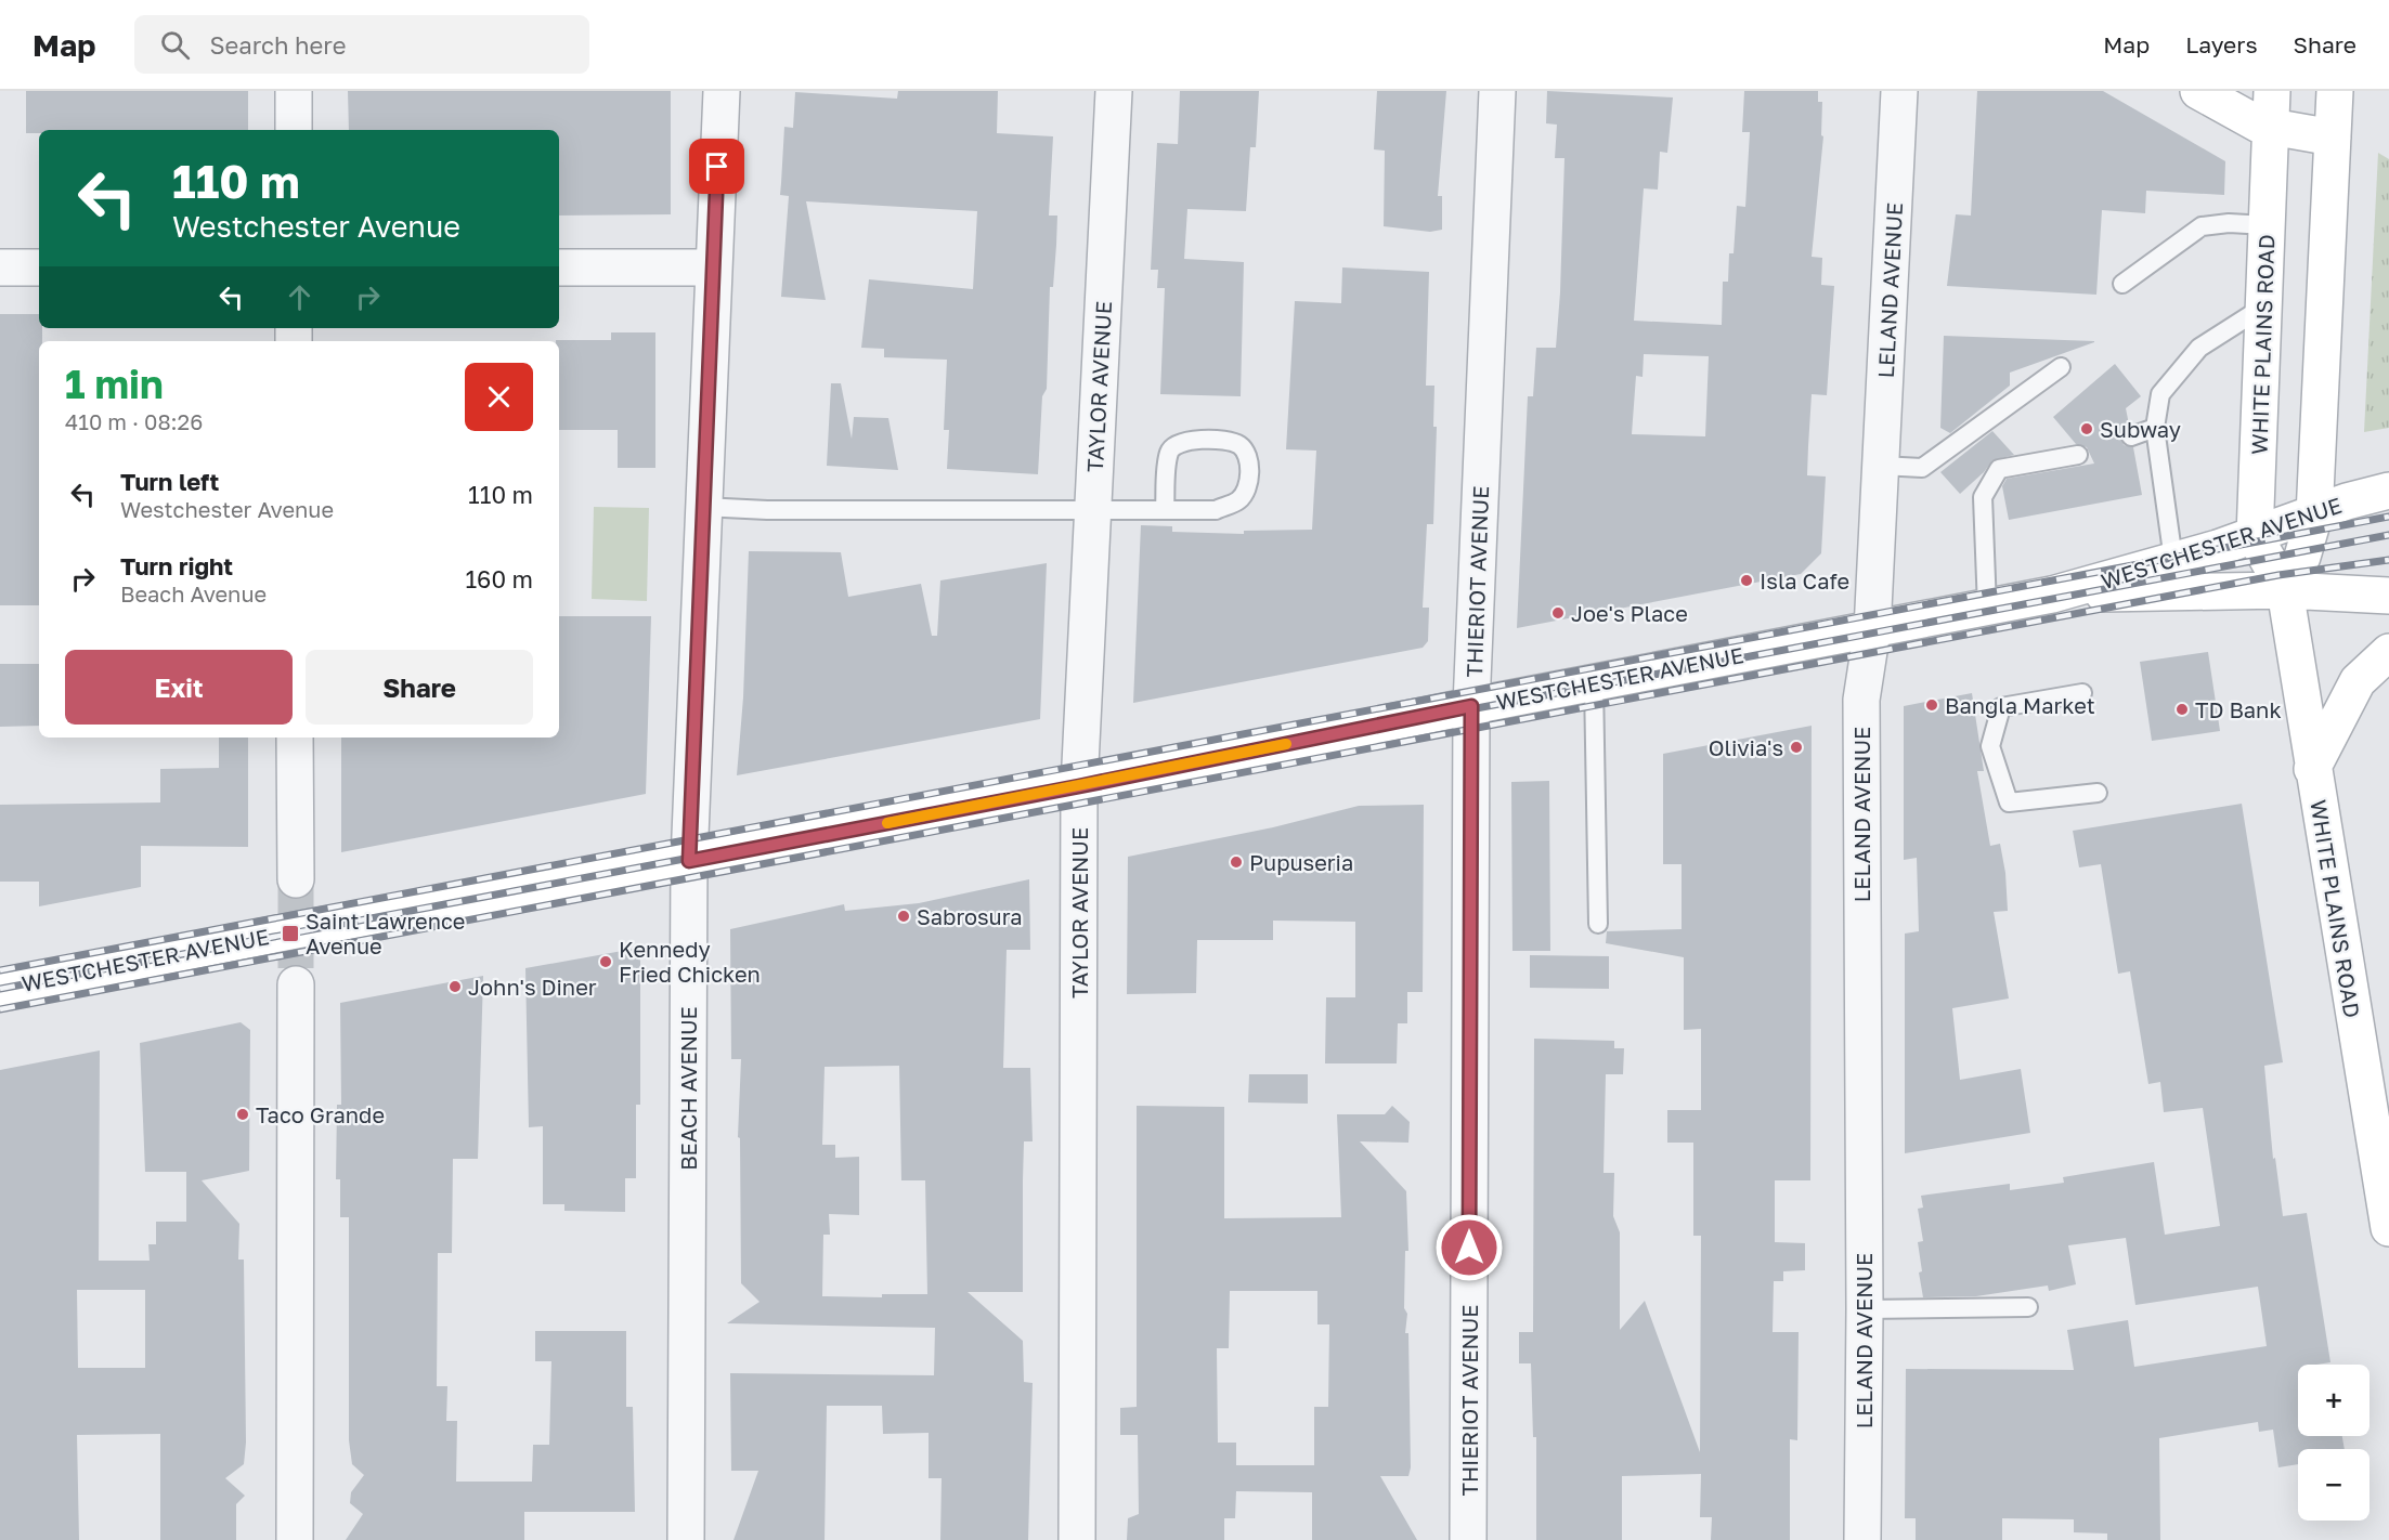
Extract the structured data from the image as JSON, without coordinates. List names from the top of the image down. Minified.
{"streets":{"main road":["WHITE PLAINS ROAD","WESTCHESTER AVENUE"],"street":["LELAND AVENUE","TAYLOR AVENUE","THIERIOT AVENUE","BEACH AVENUE"]},"crossings":[["LELAND AVENUE","WESTCHESTER AVENUE"],["WHITE PLAINS ROAD","WESTCHESTER AVENUE"],["TAYLOR AVENUE","WESTCHESTER AVENUE"],["WESTCHESTER AVENUE","THIERIOT AVENUE"],["WESTCHESTER AVENUE","BEACH AVENUE"]],"places":{"other":["Subway","Isla Cafe","Joe's Place","Bangla Market","TD Bank","Olivia's","Pupuseria","Sabrosura","Kennedy Fried Chicken","John's Diner","Taco Grande"],"transit":["Saint Lawrence Avenue"]},"page":{"header":"Map","search":"Search here","nav":["Map","Layers","Share"],"turn":["110 m","Westchester Avenue"],"heading":["1 min","410 m · 08:26"],"list":[{"name":"Turn left","note":"Westchester Avenue","value":"110 m"},{"name":"Turn right","note":"Beach Avenue","value":"160 m"}],"buttons":["Exit","Share"],"map_buttons":["+","−"]}}
